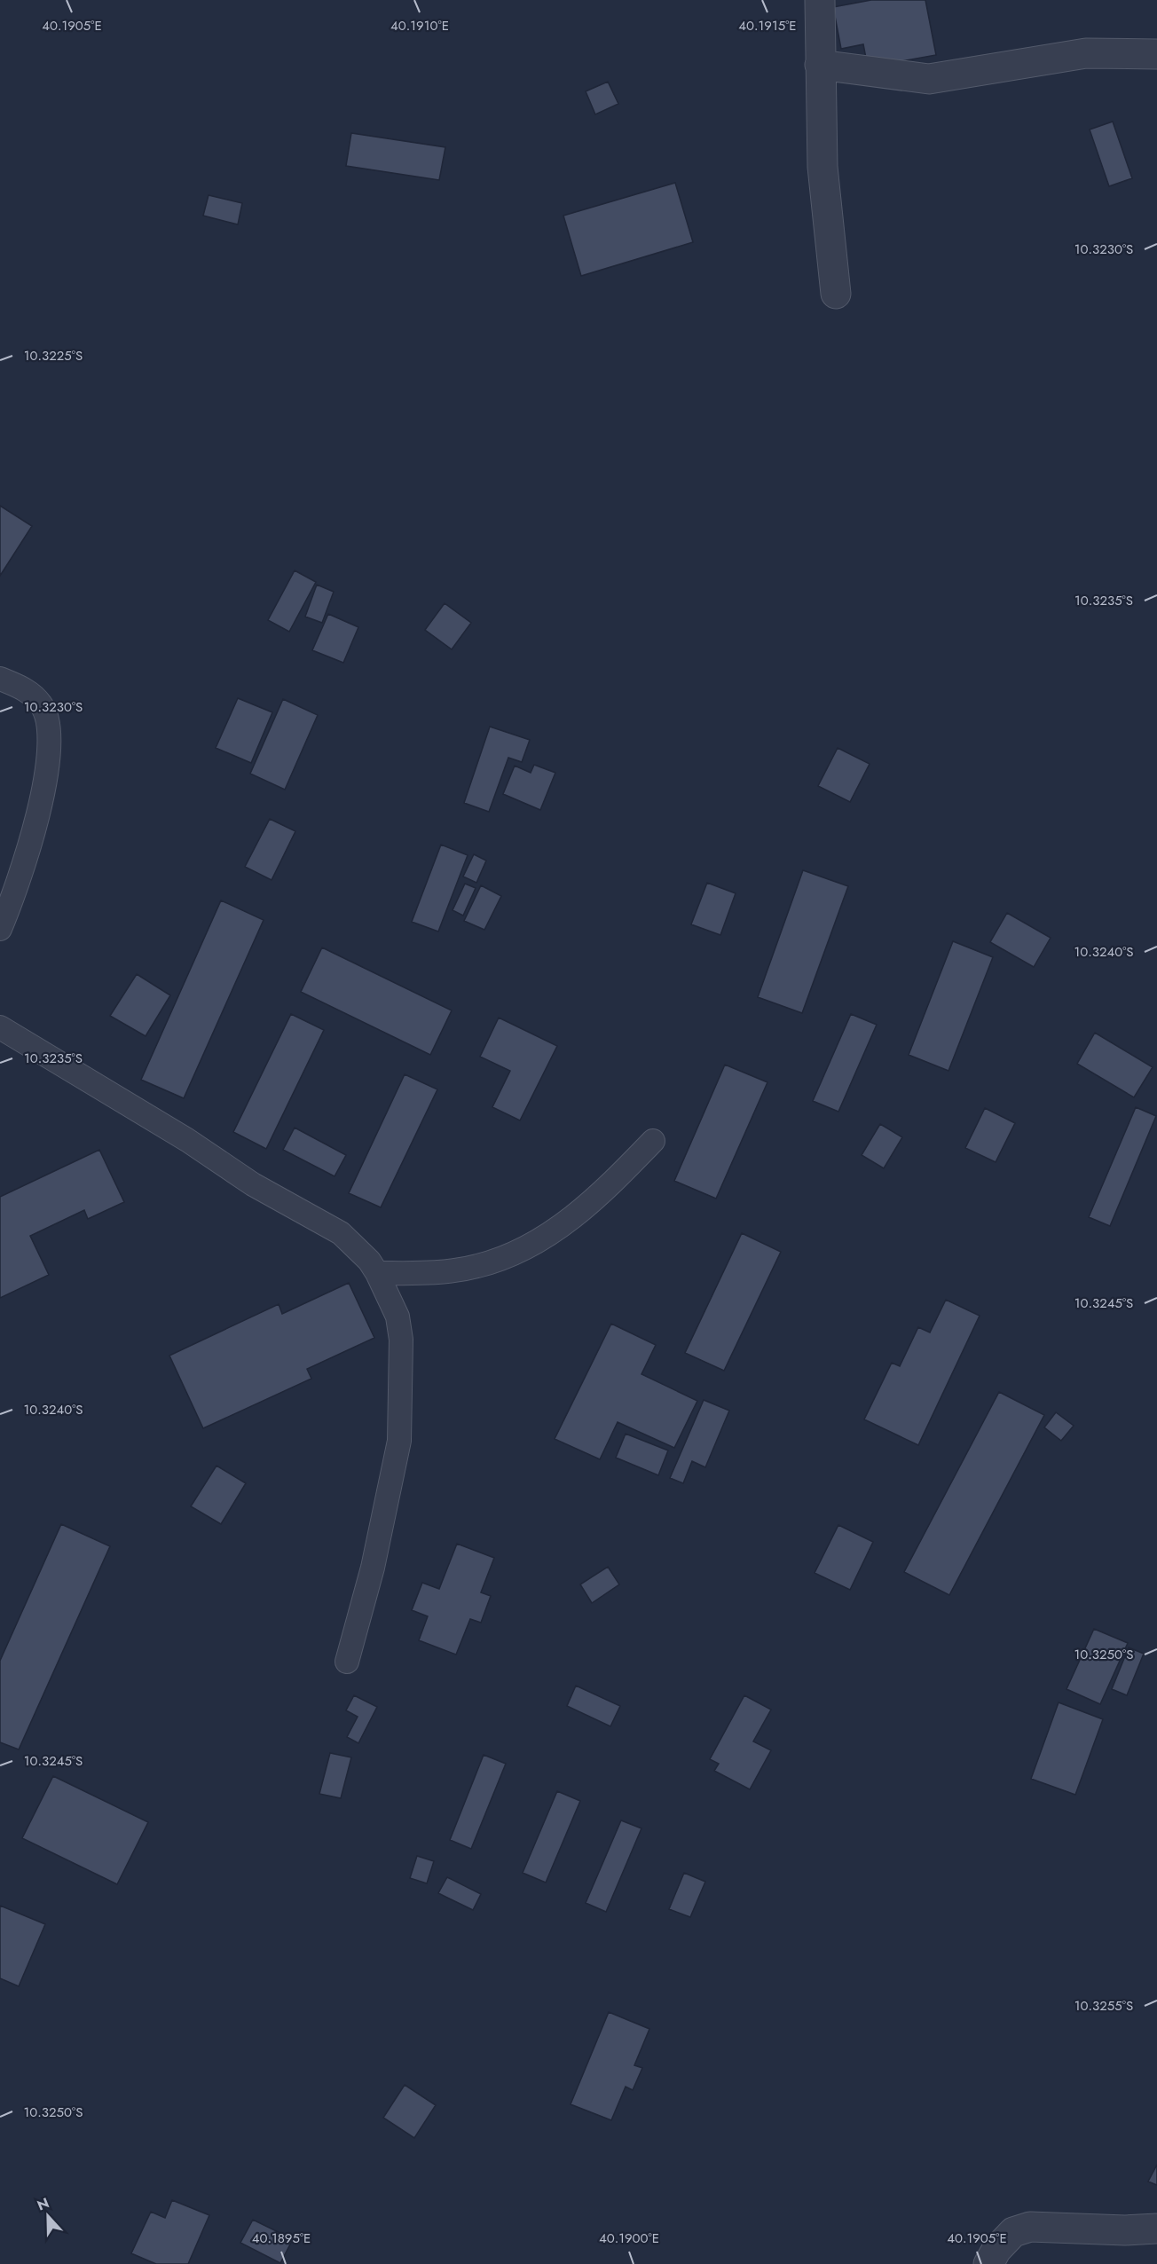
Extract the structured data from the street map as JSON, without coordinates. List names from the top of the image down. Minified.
{"north":"top","coordinates":["40.1905°E","40.1910°E","40.1915°E","10.3230°S","10.3225°S","10.3235°S","10.3240°S","10.3245°S","10.3250°S","10.3255°S","40.1895°E","40.1900°E"]}
